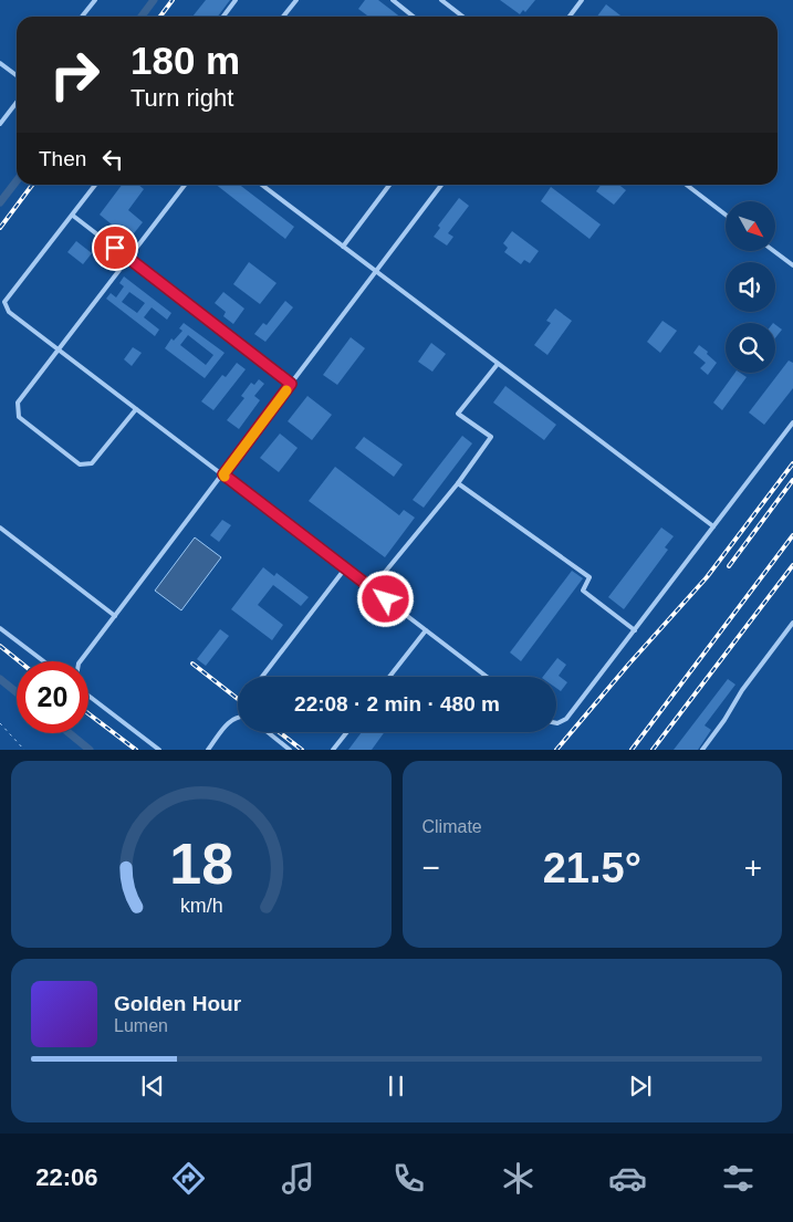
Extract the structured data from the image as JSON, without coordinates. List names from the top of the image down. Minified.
{"north":"bottom right","page":{"turn":["180 m","Turn right"],"then":"Then","limit":"20","trip":"22:08 · 2 min · 480 m","tile":"Climate","heat":["−","21.5°","+"],"song":["Golden Hour","Lumen"],"tabs":"22:06","gauge":["18","km/h"]}}
